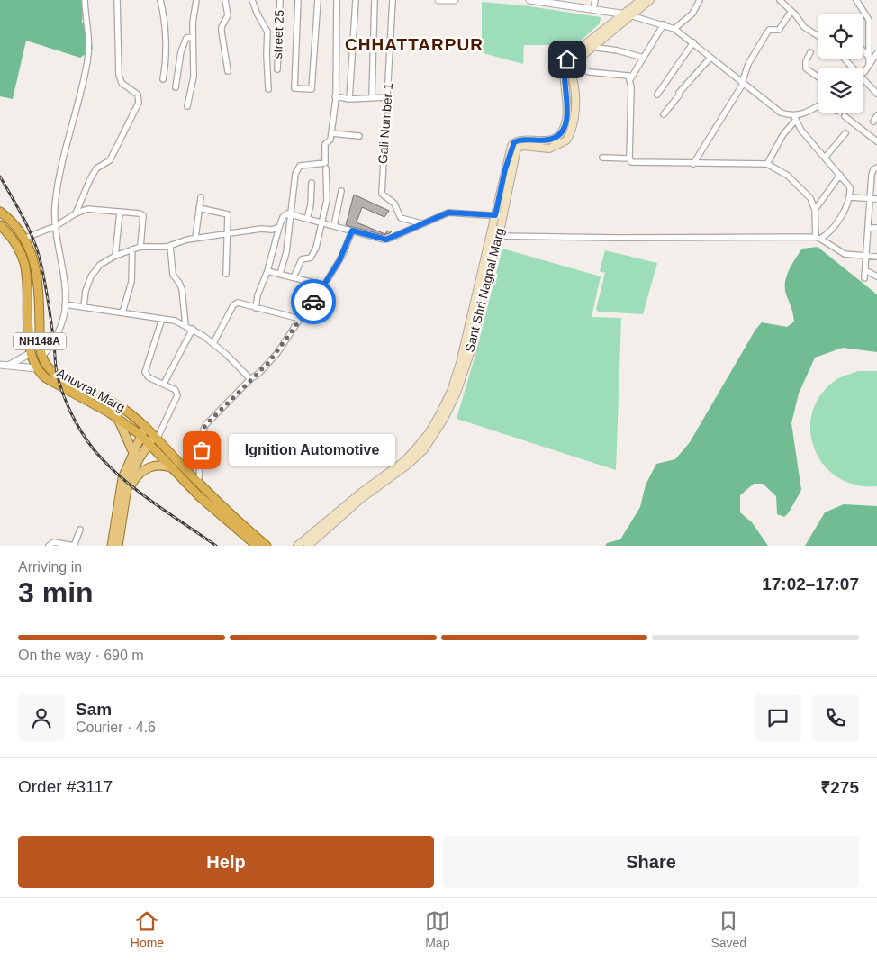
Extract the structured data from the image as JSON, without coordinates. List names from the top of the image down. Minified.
{"streets":{"highway":["NH148A","Anuvrat Marg"],"main road":["Sant Shri Nagpal Marg"],"street":["street 25","Gali Number 1"]},"crossings":[["NH148A","Anuvrat Marg"]],"districts":["CHHATTARPUR"],"places":["Ignition Automotive"],"page":{"bubble":"Ignition Automotive","heading":["3 min","Arriving in","17:02–17:07"],"panel":["Sam","Courier · 4.6","Order #3117","₹275"],"bar":"On the way · 690 m","buttons":["Help","Share"],"tabs":["Home","Map","Saved"]}}
